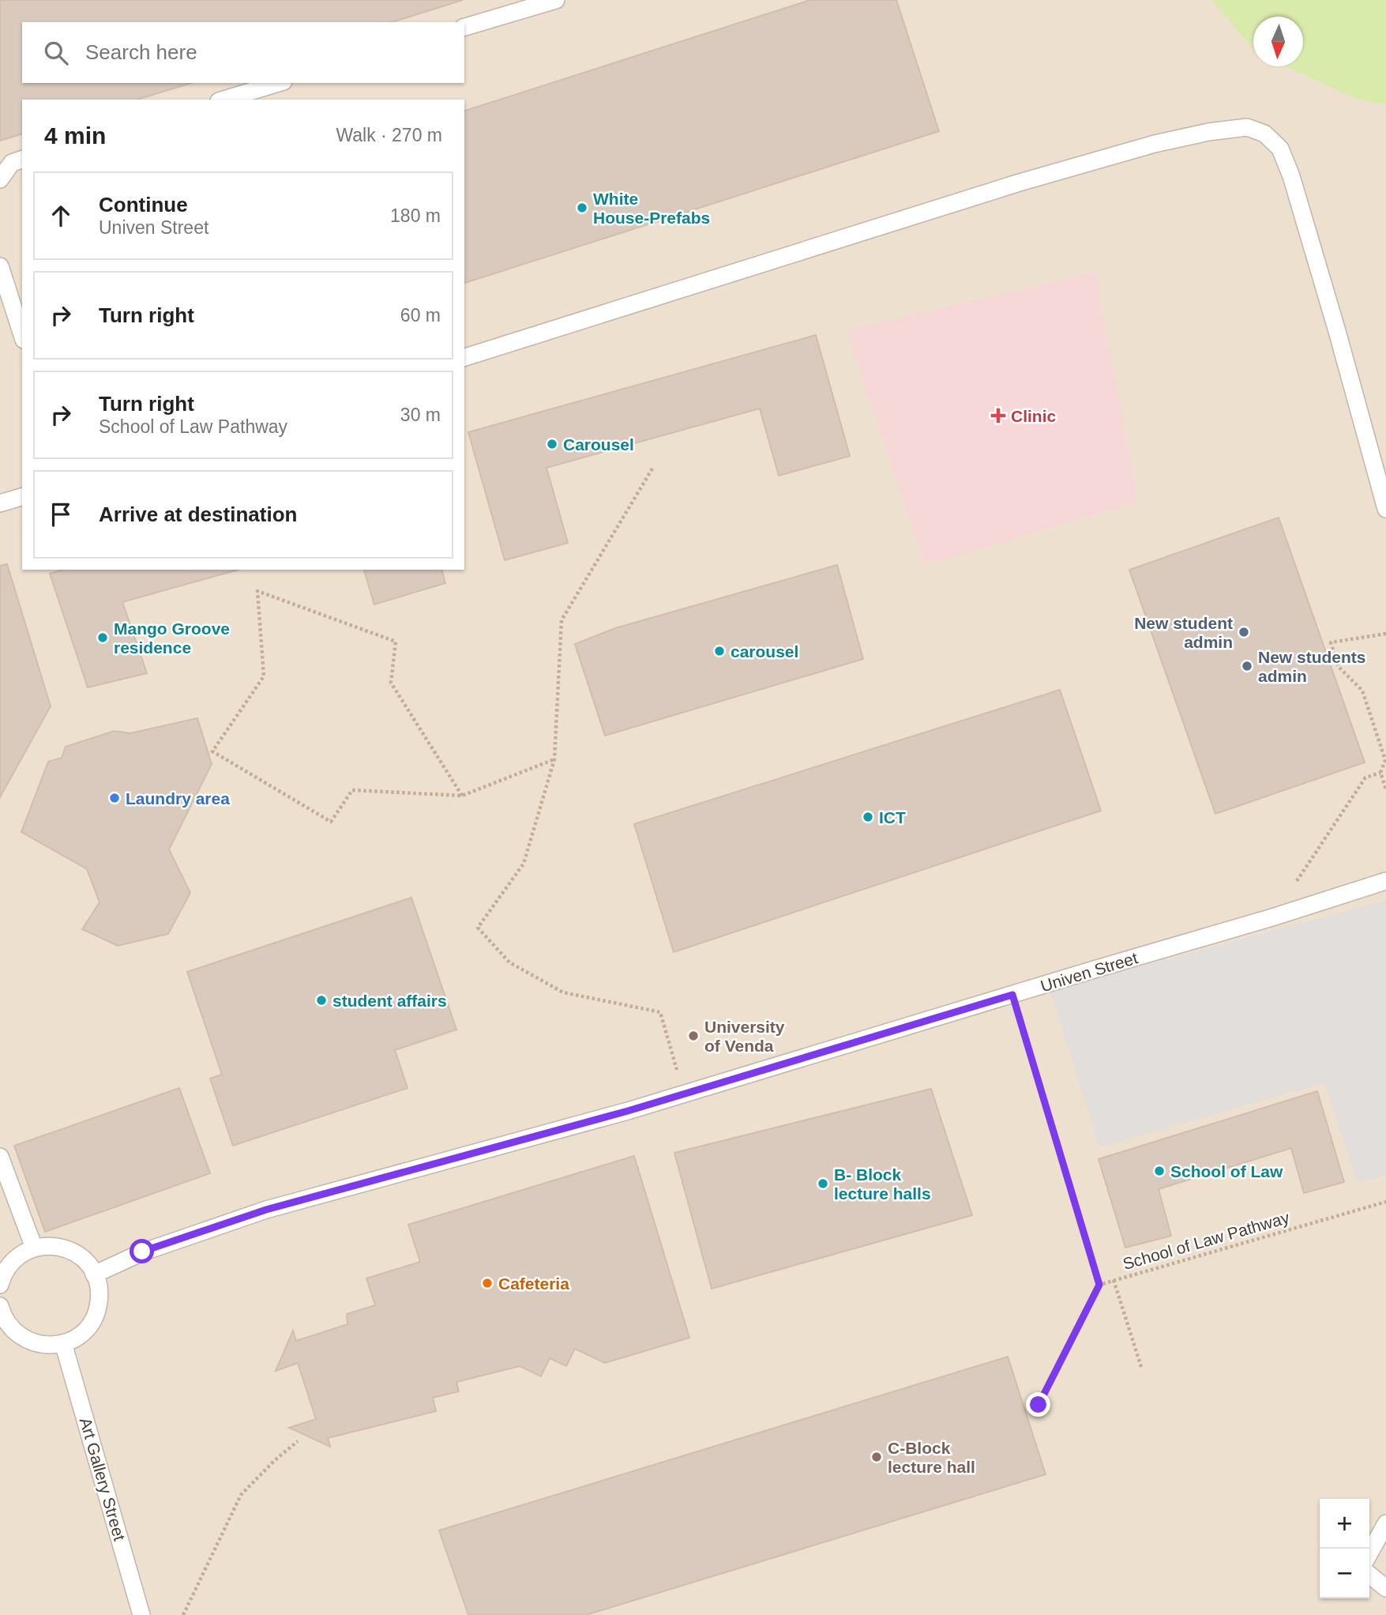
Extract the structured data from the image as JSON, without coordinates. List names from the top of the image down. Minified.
{"streets":{"lane":["Univen Street","Art Gallery Street"],"path":["School of Law Pathway"]},"places":{"other":["White House-Prefabs","Carousel","New student admin","Mango Groove residence","carousel","New students admin","Laundry area","ICT","student affairs","University of Venda","School of Law","B- Block lecture halls","Cafeteria","C-Block lecture hall"],"health":["Clinic"]},"north":"bottom","page":{"search":"Search here","heading":["4 min","Walk · 270 m"],"list":[["Continue","Univen Street","180 m"],["Turn right","60 m"],["Turn right","School of Law Pathway","30 m"],"Arrive at destination"],"map_buttons":["+","−"]}}
